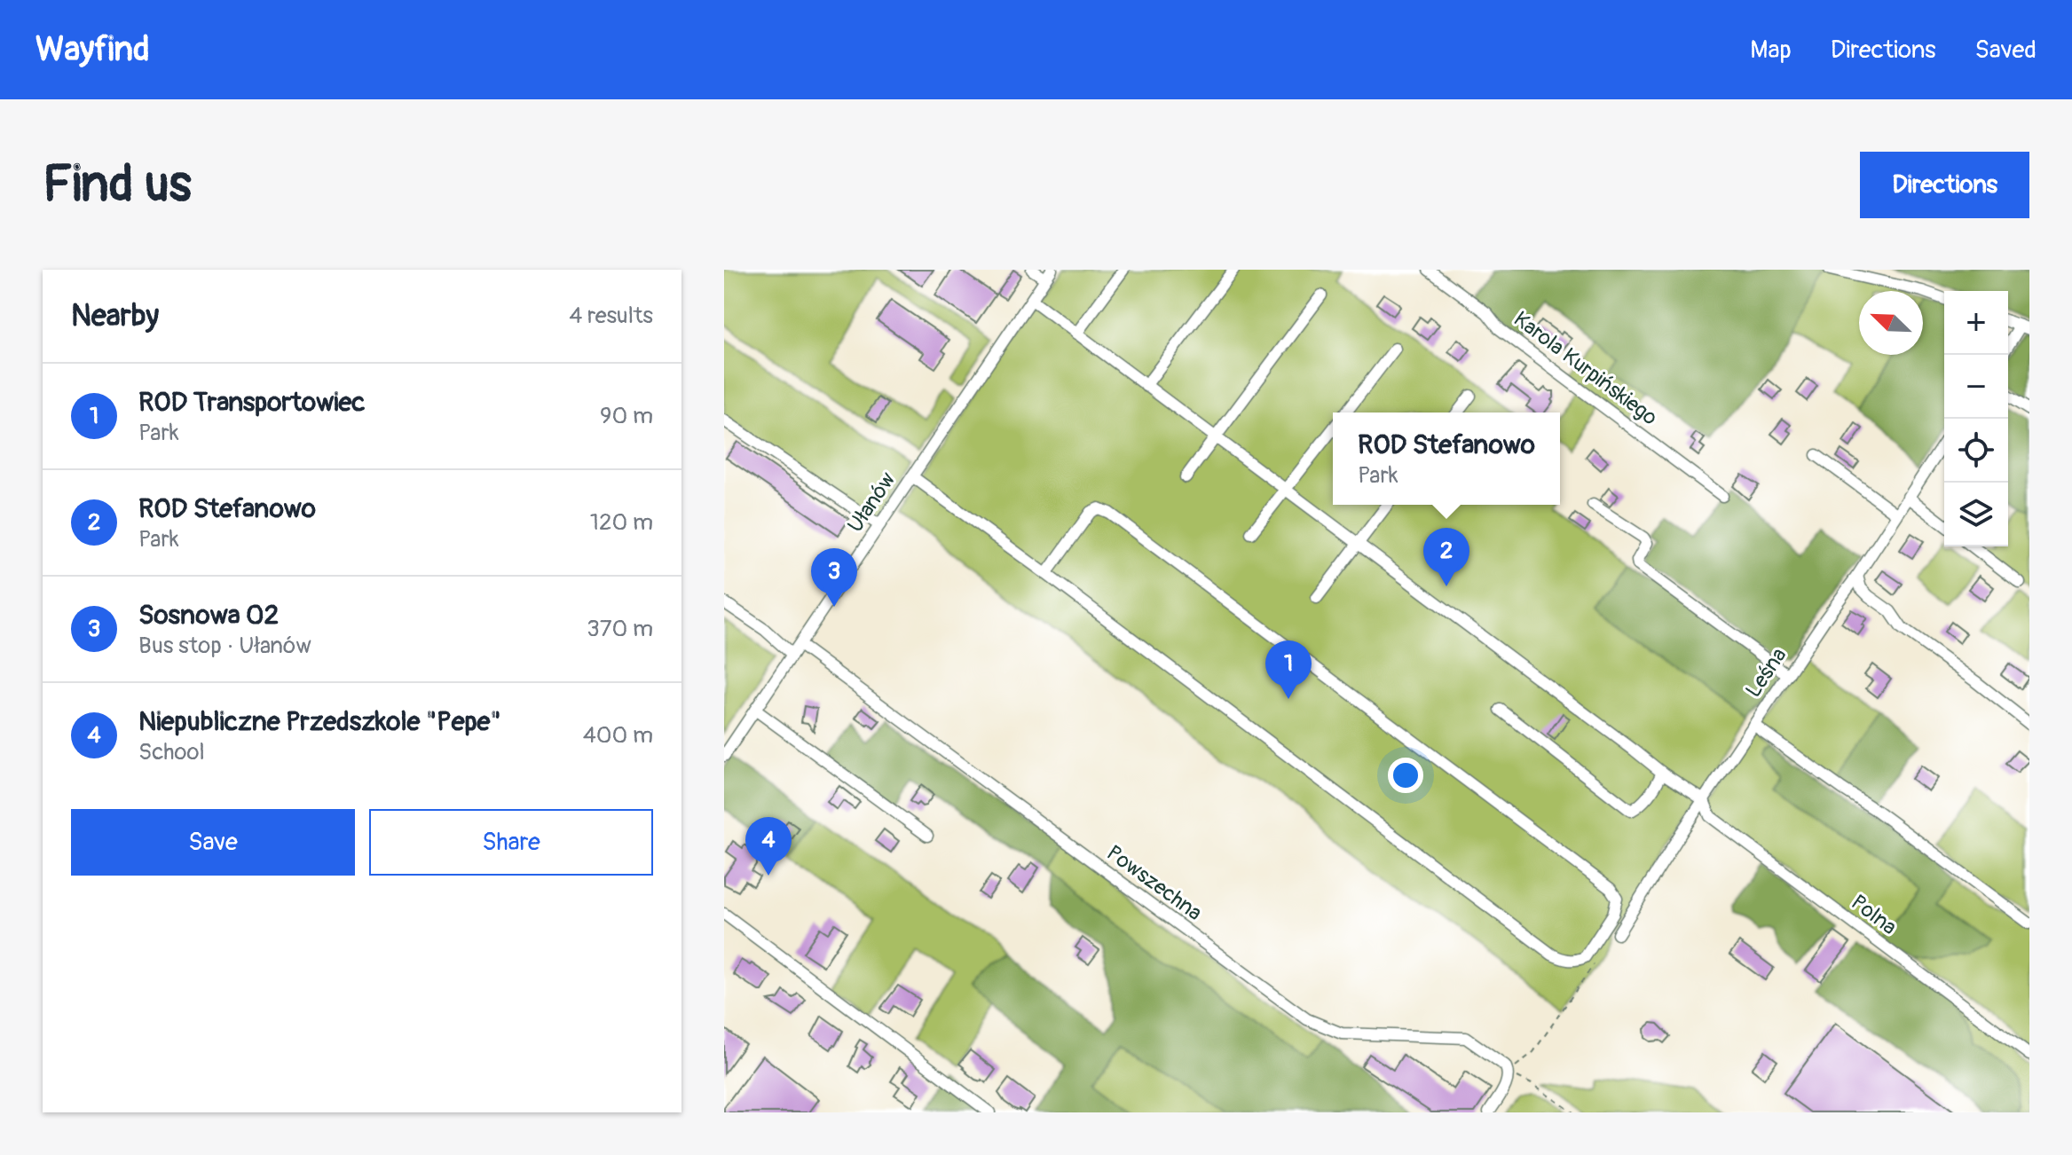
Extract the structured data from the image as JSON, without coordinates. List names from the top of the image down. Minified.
{"streets":{"street":["Karola Kurpińskiego","Ułanów","Leśna","Powszechna","Polna"]},"crossings":[["Ułanów","Powszechna"],["Ułanów","Polna"],["Leśna","Polna"]],"north":"top left","page":{"header":"Wayfind","nav":["Map","Directions","Saved"],"buttons":["Directions",["Save","Share"]],"title":"Find us","heading":["Nearby","4 results"],"map_buttons":["+","−"],"list":[{"mark":"1","name":"ROD Transportowiec","note":"Park","value":"90 m"},{"mark":"2","name":"ROD Stefanowo","note":"Park","value":"120 m"},{"mark":"3","name":"Sosnowa 02","note":"Bus stop · Ułanów","value":"370 m"},{"mark":"4","name":"Niepubliczne Przedszkole \"Pepe\"","note":"School","value":"400 m"}],"popup":["ROD Stefanowo","Park"],"pins":["2","3","1","4"]}}
